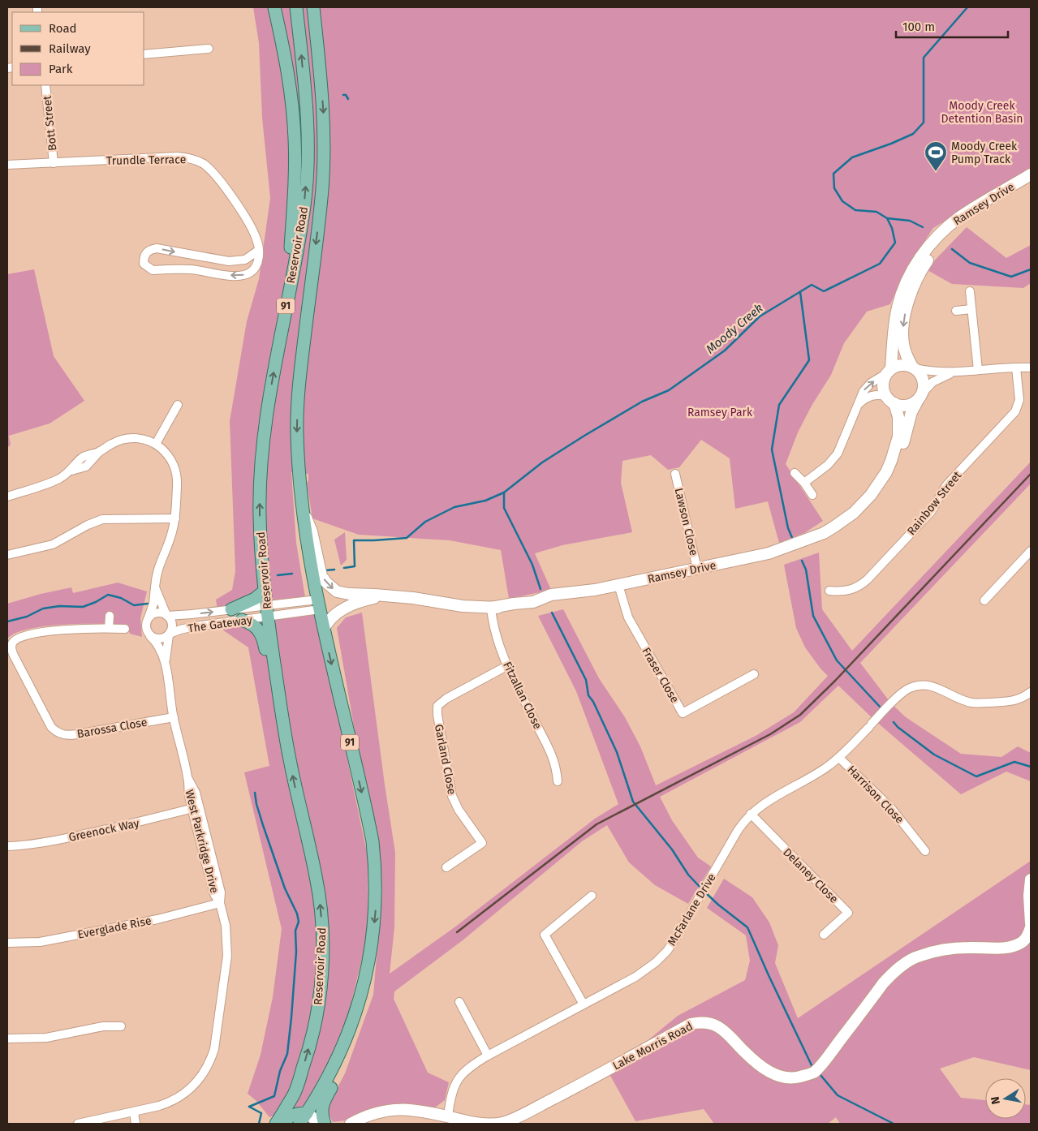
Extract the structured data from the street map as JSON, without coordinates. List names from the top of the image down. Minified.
{"streets":{"main road":["Ramsey Drive","Reservoir Road","91","Lake Morris Road"],"street":["Bott Street","Trundle Terrace","Rainbow Street","Lawson Close","The Gateway","Fraser Close","Fitzallan Close","Barossa Close","Garland Close","Harrison Close","Greenock Way","West Parkridge Drive","Delaney Close","McFarlane Drive","Everglade Rise"]},"crossings":[["Bott Street","Trundle Terrace"],["Ramsey Drive","Reservoir Road"],["Ramsey Drive","Lawson Close"],["Ramsey Drive","Fraser Close"],["Ramsey Drive","Fitzallan Close"],["Reservoir Road","The Gateway"],["The Gateway","West Parkridge Drive"],["Fitzallan Close","Garland Close"],["Barossa Close","West Parkridge Drive"],["Harrison Close","McFarlane Drive"],["Greenock Way","West Parkridge Drive"],["West Parkridge Drive","Everglade Rise"],["Delaney Close","McFarlane Drive"],["McFarlane Drive","Lake Morris Road"]],"water":["Moody Creek"],"parks":["Moody Creek Detention Basin","Ramsey Park"],"places":{"sports":["Moody Creek Pump Track"]},"legend":["Road","Railway","Park"],"scale_bar":"100 m","north":"left"}
